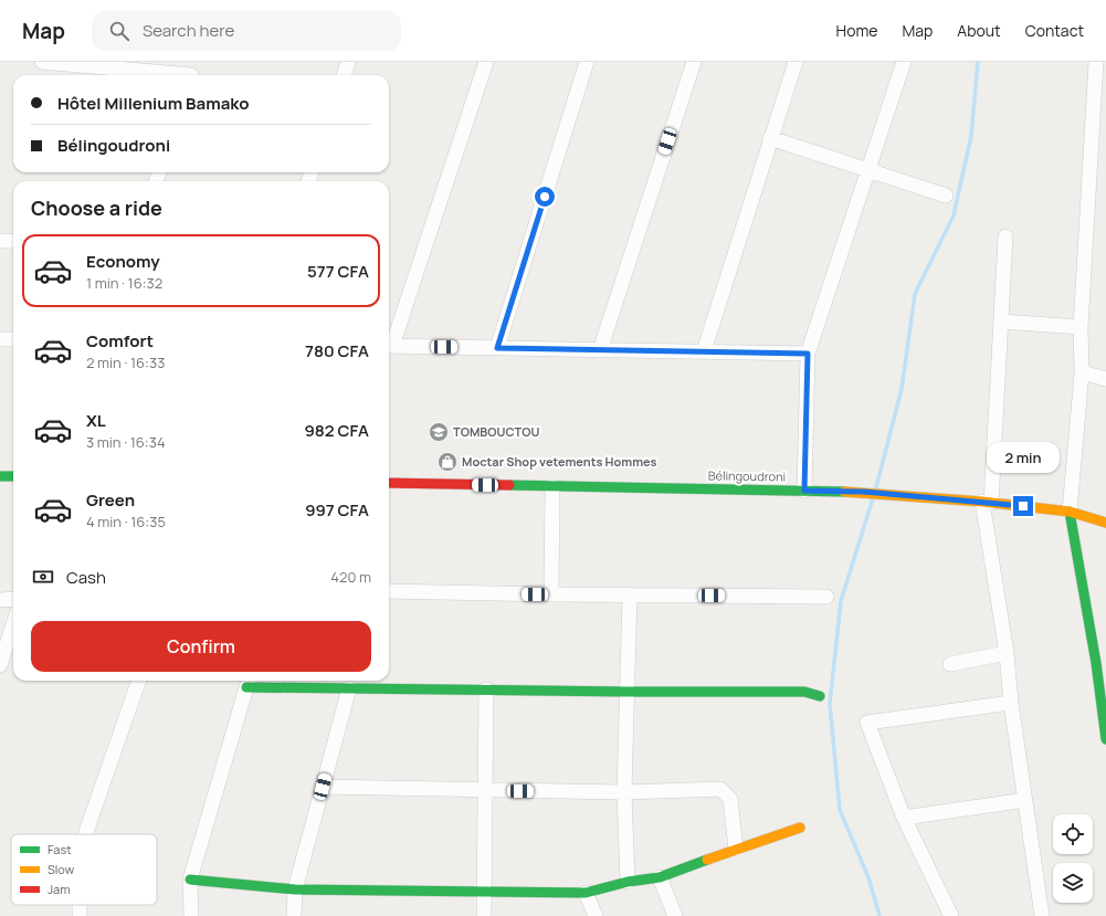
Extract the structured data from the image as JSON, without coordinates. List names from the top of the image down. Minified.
{"streets":{"street":["Bélingoudroni"]},"places":{"school or university":["TOMBOUCTOU"],"shop":["Moctar Shop vetements Hommes"]},"legend":["Fast","Slow","Jam"],"page":{"header":"Map","search":"Search here","nav":["Home","Map","About","Contact"],"banner":["Hôtel Millenium Bamako","Bélingoudroni"],"heading":"Choose a ride","list":[{"name":"Economy","note":"1 min · 16:32","value":"577 CFA"},{"name":"Comfort","note":"2 min · 16:33","value":"780 CFA"},{"name":"XL","note":"3 min · 16:34","value":"982 CFA"},{"name":"Green","note":"4 min · 16:35","value":"997 CFA"}],"bubble":"2 min","pay":["Cash","420 m"],"buttons":"Confirm"}}
